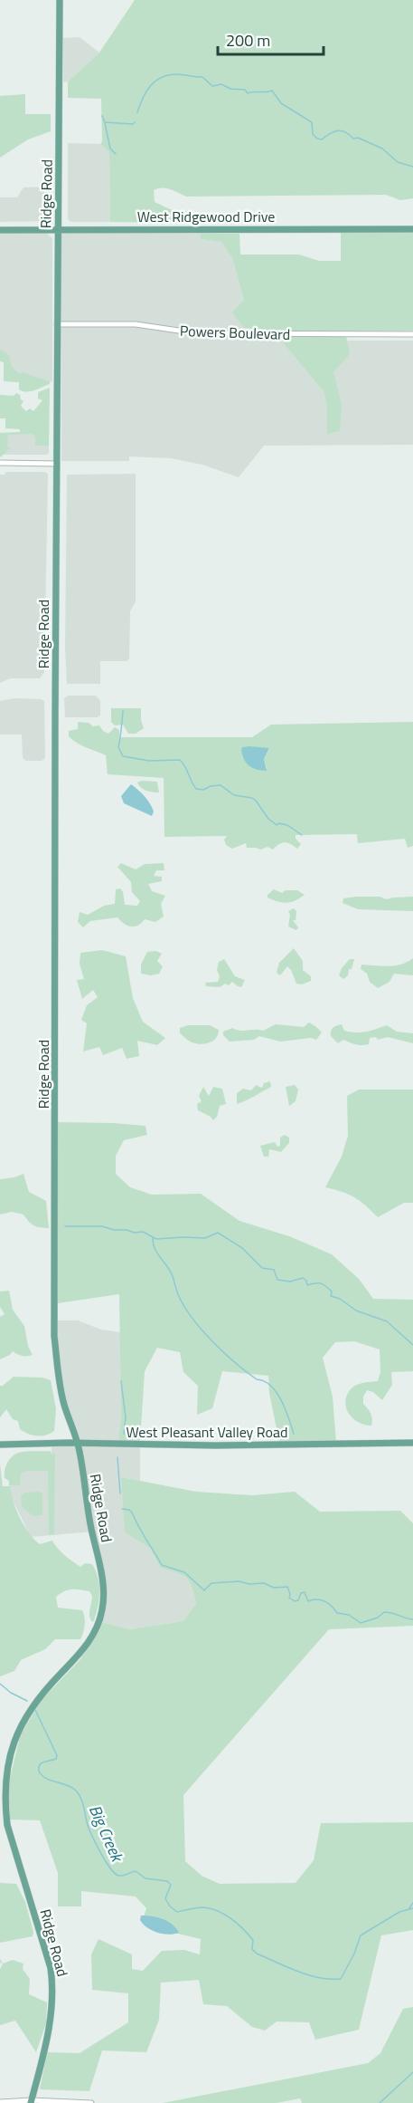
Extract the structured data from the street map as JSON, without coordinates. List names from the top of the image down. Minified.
{"streets":{"main road":["Ridge Road","West Ridgewood Drive","West Pleasant Valley Road"],"street":["Powers Boulevard"]},"crossings":[["Ridge Road","West Ridgewood Drive"],["Ridge Road","Powers Boulevard"],["Ridge Road","West Pleasant Valley Road"]],"water":["Big Creek"],"scale_bar":"200 m"}
